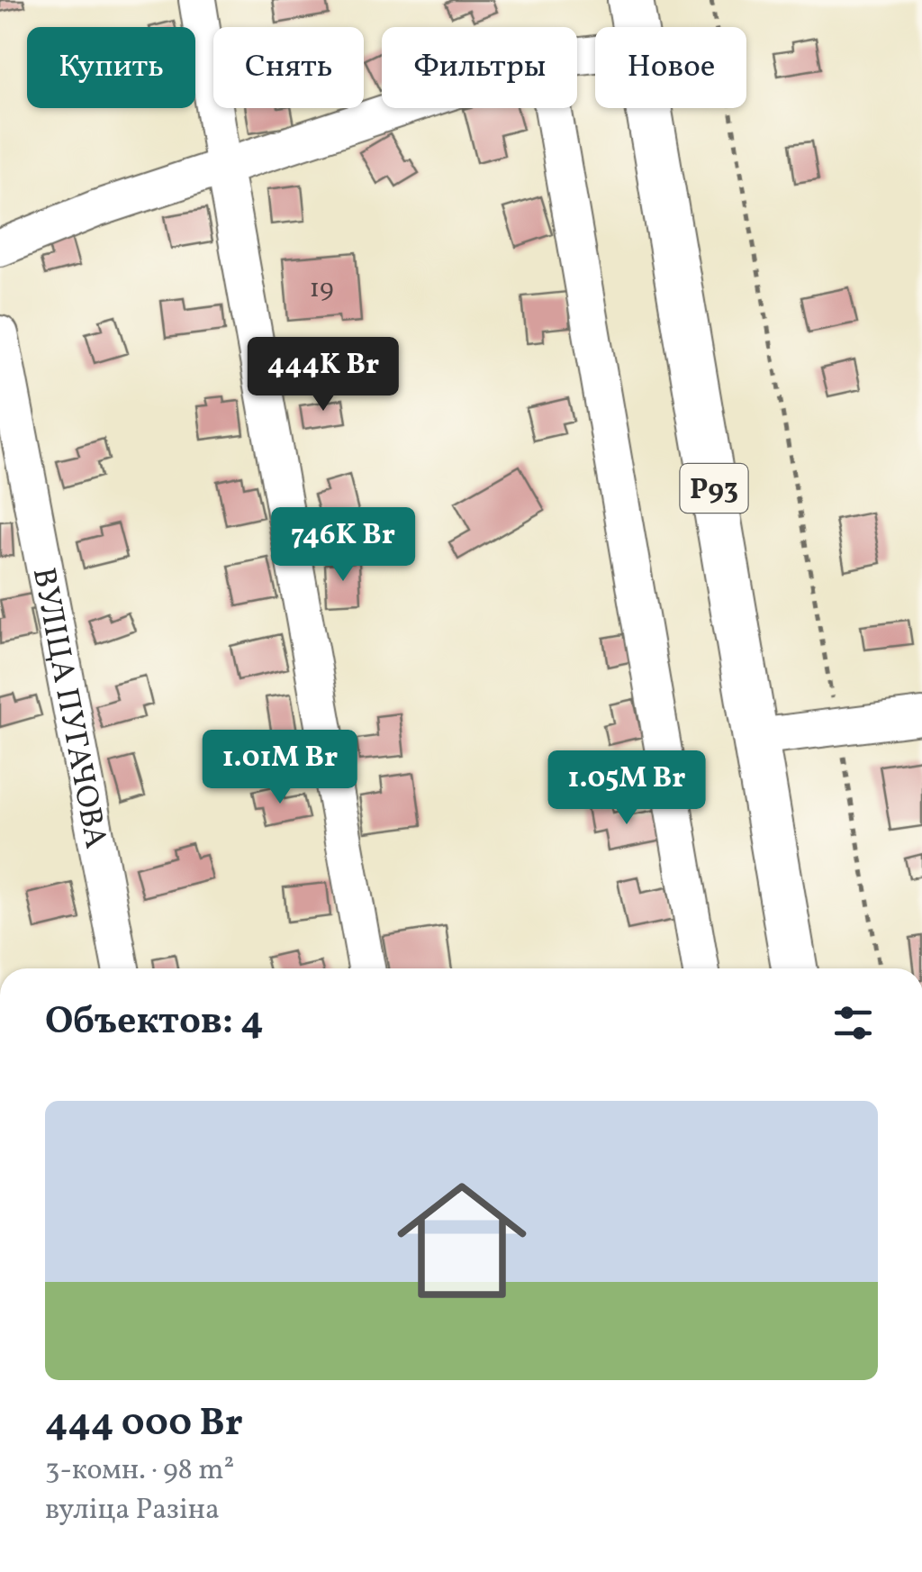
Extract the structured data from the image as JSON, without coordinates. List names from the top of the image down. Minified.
{"streets":{"main road":["Р93"],"street":["ВУЛІЦА ПУГАЧОВА"]},"house_numbers":["19"],"page":{"chip":["Купить","Снять","Фильтры","Новое"],"price":["444K Br","746K Br","1.01M Br","1.05M Br"],"heading":"Объектов: 4","list":[{"name":"444 000 Br","note":"3-комн. · 98 m² · вуліца Разіна"}]}}
